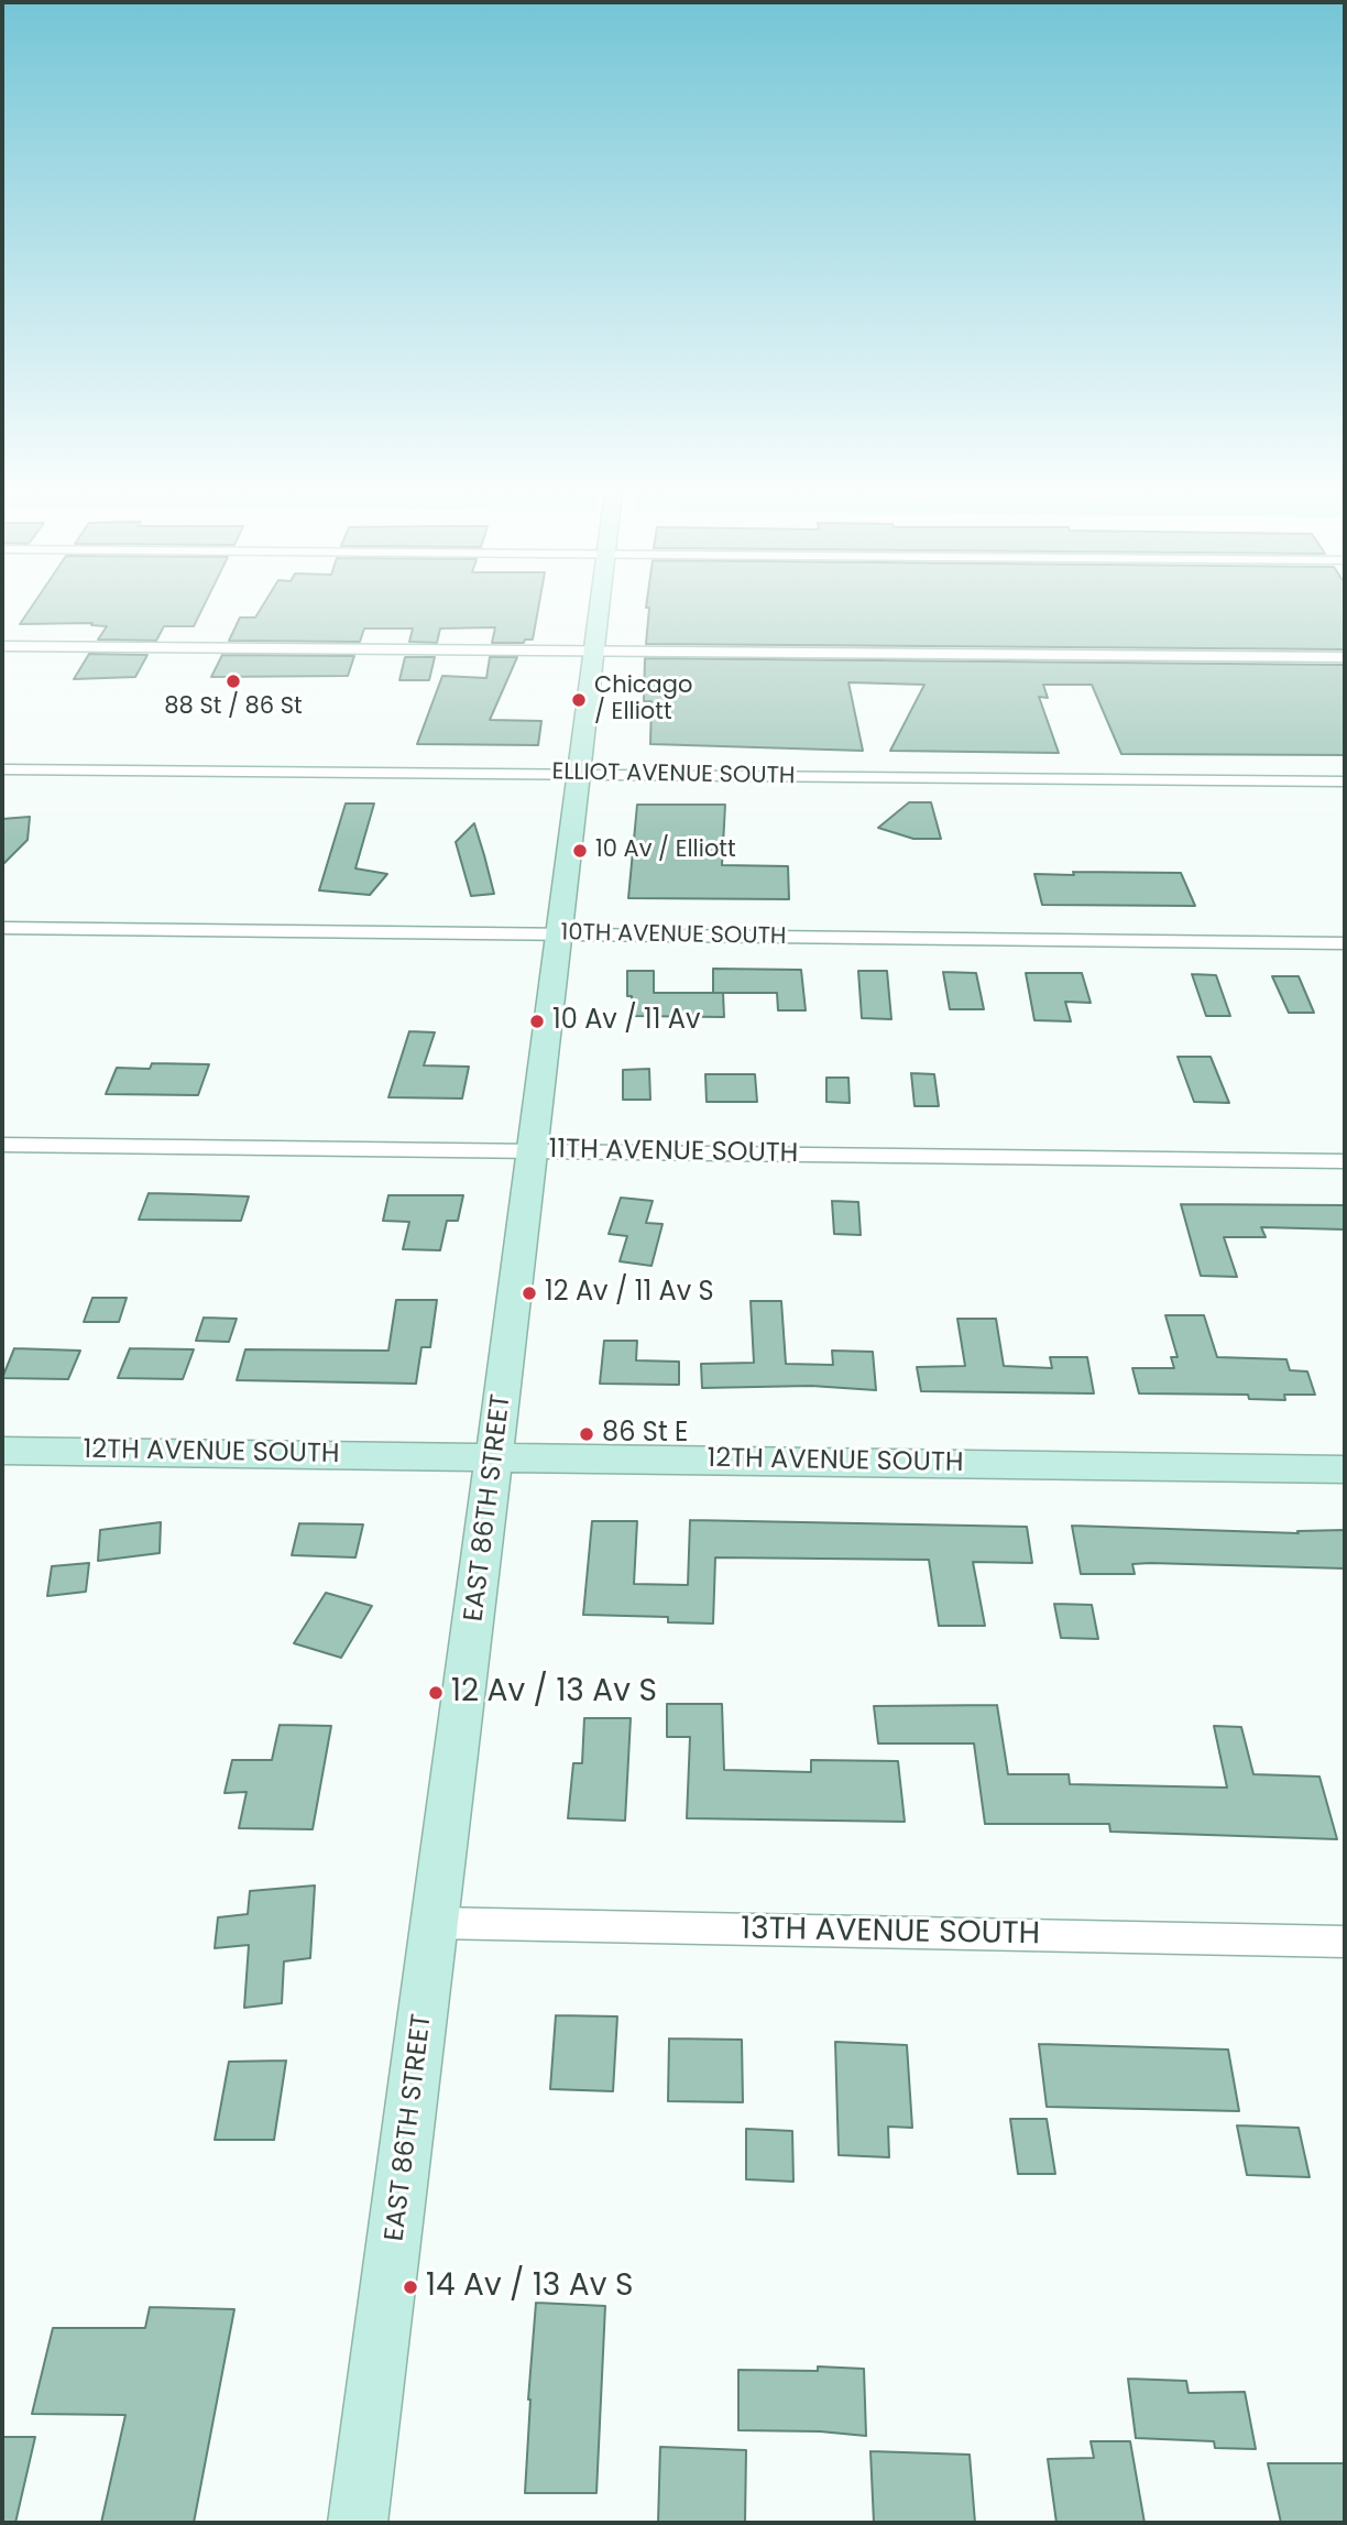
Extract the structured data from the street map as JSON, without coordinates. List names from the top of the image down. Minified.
{"streets":{"street":["ELLIOT AVENUE SOUTH","10TH AVENUE SOUTH","11TH AVENUE SOUTH","12TH AVENUE SOUTH","EAST 86TH STREET","13TH AVENUE SOUTH"]},"crossings":[["ELLIOT AVENUE SOUTH","EAST 86TH STREET"],["10TH AVENUE SOUTH","EAST 86TH STREET"],["11TH AVENUE SOUTH","EAST 86TH STREET"],["12TH AVENUE SOUTH","EAST 86TH STREET"],["EAST 86TH STREET","13TH AVENUE SOUTH"]],"places":["88 St / 86 St","Chicago / Elliott","10 Av / Elliott","10 Av / 11 Av","12 Av / 11 Av S","86 St E","12 Av / 13 Av S","14 Av / 13 Av S"]}
